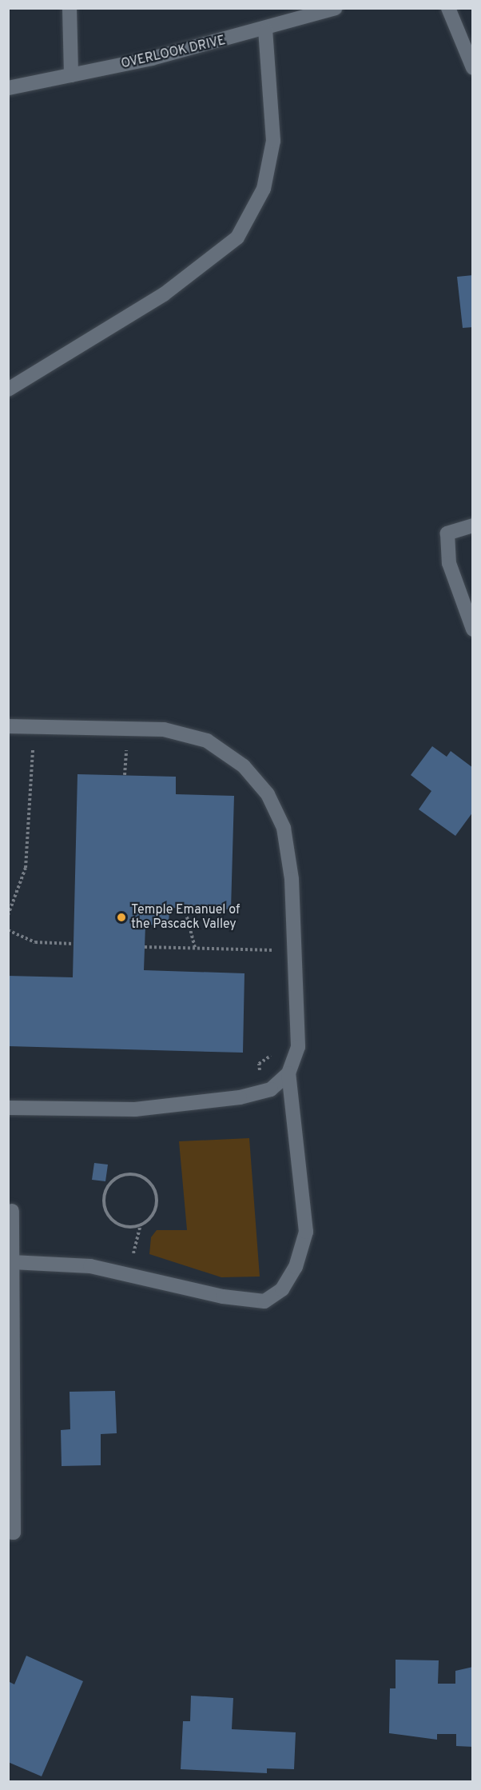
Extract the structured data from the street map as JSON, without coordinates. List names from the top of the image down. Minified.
{"streets":{"street":["OVERLOOK DRIVE"]},"places":["Temple Emanuel of the Pascack Valley"]}
